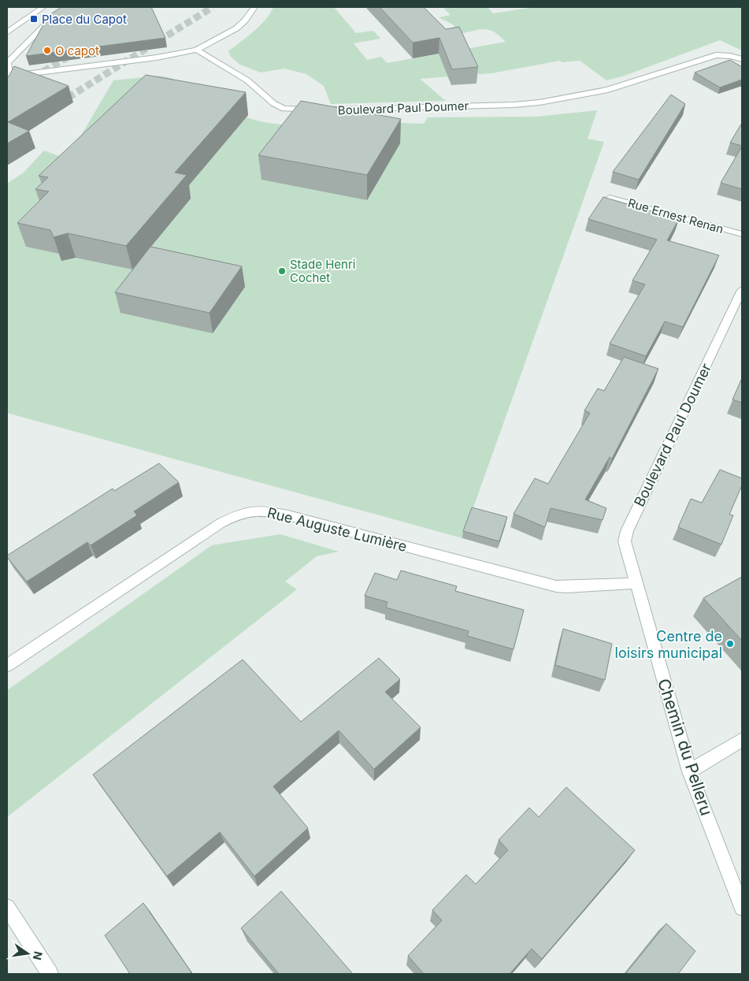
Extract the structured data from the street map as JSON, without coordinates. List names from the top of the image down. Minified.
{"streets":{"street":["Boulevard Paul Doumer","Rue Auguste Lumière","Chemin du Pelleru"],"lane":["Rue Ernest Renan"]},"crossings":[["Boulevard Paul Doumer","Rue Auguste Lumière"],["Boulevard Paul Doumer","Chemin du Pelleru"],["Rue Auguste Lumière","Chemin du Pelleru"]],"places":{"transit":["Place du Capot"],"other":["O capot","Stade Henri Cochet","Centre de loisirs municipal"]},"north":"right"}
